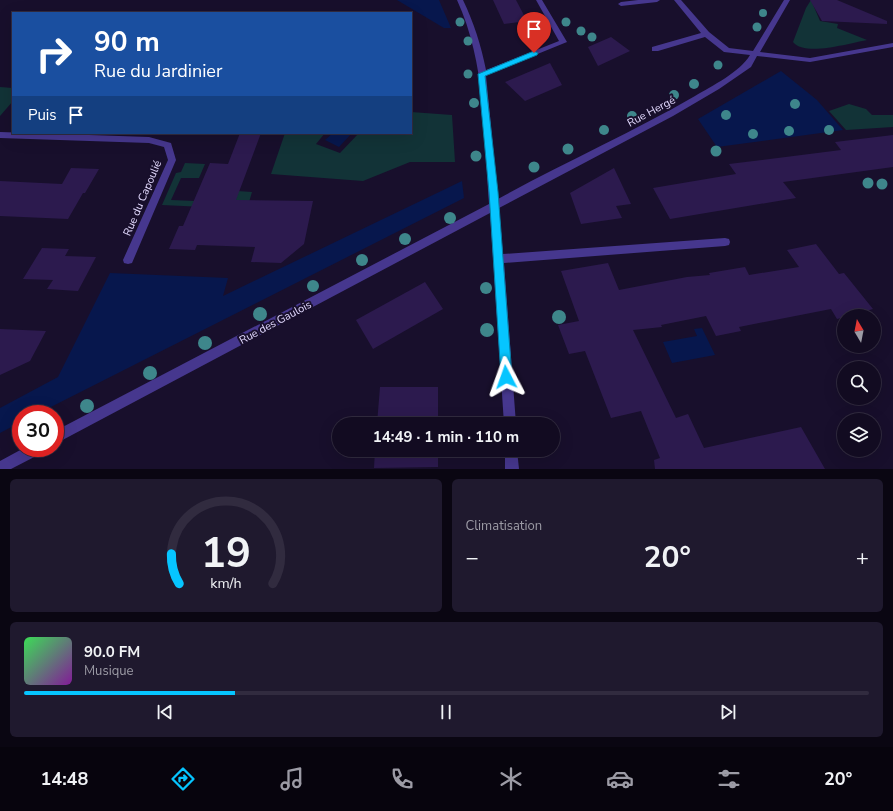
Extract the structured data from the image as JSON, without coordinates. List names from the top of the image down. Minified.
{"streets":{"street":["Rue Hergé","Rue du Capoulié","Rue des Gaulois"]},"crossings":[["Rue Hergé","Rue des Gaulois"]],"north":"top","page":{"turn":["90 m","Rue du Jardinier"],"then":"Puis","limit":"30","trip":"14:49 · 1 min · 110 m","tile":"Climatisation","heat":["−","20°","+"],"song":["90.0 FM","Musique"],"tabs":["14:48","20°"],"gauge":["19","km/h"]}}
